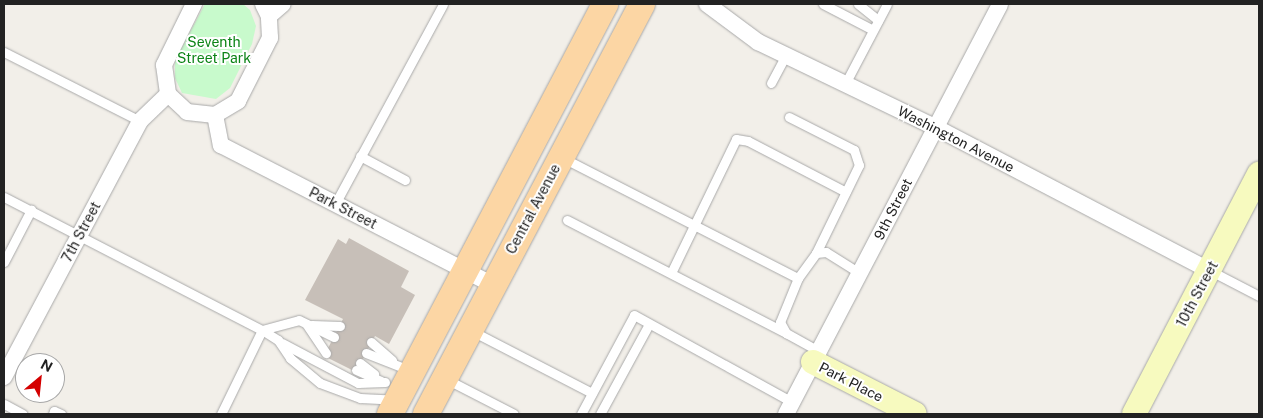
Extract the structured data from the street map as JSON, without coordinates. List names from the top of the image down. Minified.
{"streets":{"main road":["Central Avenue"],"street":["Washington Avenue","Park Street","9th Street","7th Street","10th Street","Park Place"]},"crossings":[["Washington Avenue","9th Street"],["Washington Avenue","10th Street"],["Park Street","Central Avenue"],["9th Street","Park Place"]],"parks":["Seventh Street Park"],"north":"top right"}
